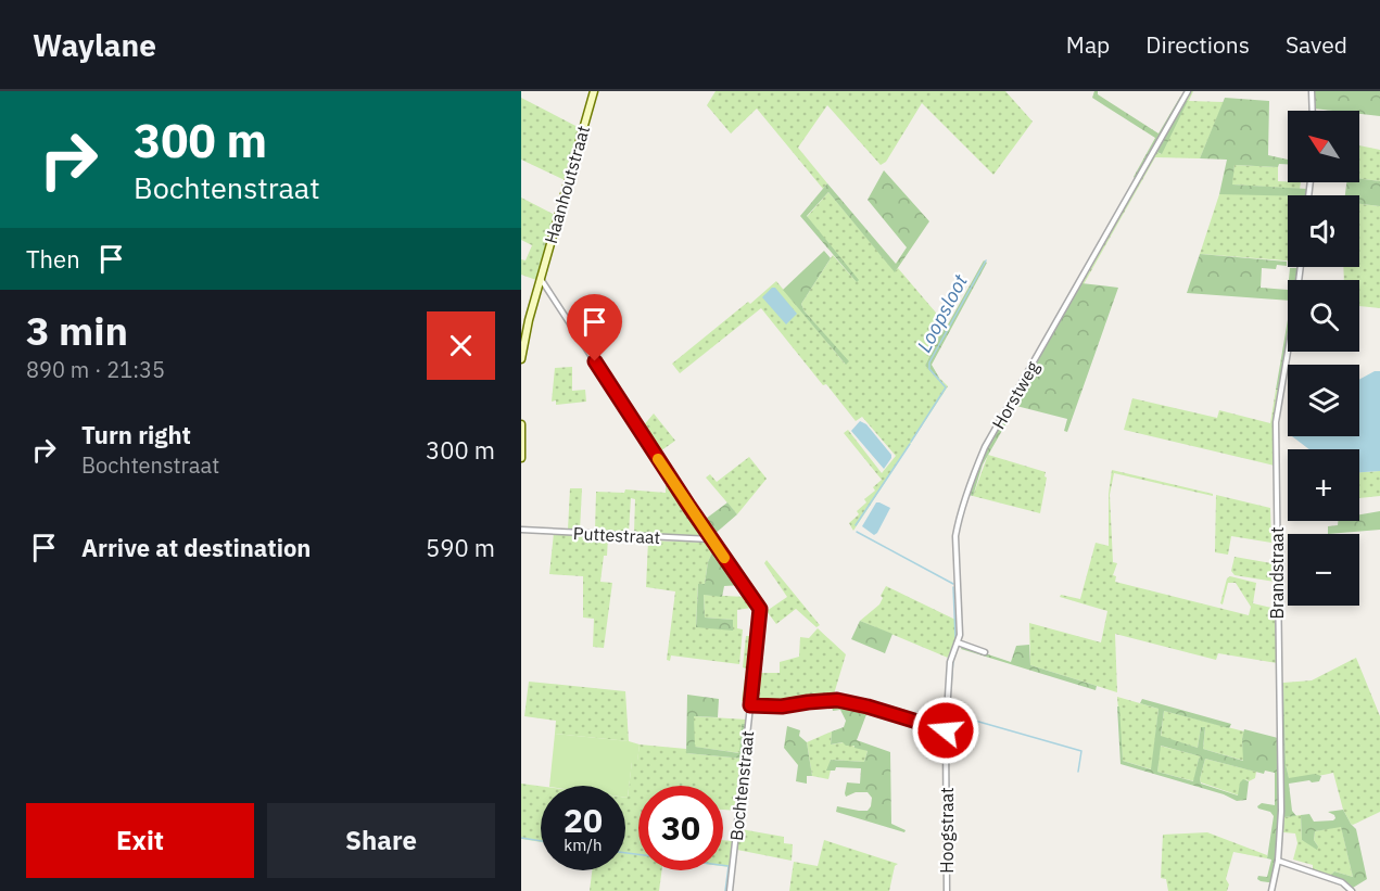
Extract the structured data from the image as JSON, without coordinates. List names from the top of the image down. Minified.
{"streets":{"street":["Haanhoutstraat","Horstweg","Puttestraat","Brandstraat","Bochtenstraat","Hoogstraat"]},"crossings":[["Haanhoutstraat","Bochtenstraat"],["Horstweg","Hoogstraat"],["Puttestraat","Bochtenstraat"]],"water":["Loopsloot"],"north":"top left","page":{"header":"Waylane","nav":["Map","Directions","Saved"],"turn":["300 m","Bochtenstraat"],"map_buttons":["+","−"],"then":"Then","heading":["3 min","890 m · 21:35"],"list":[{"name":"Turn right","note":"Bochtenstraat","value":"300 m"},{"name":"Arrive at destination","value":"590 m"}],"speed":"20 km/h","limit":"30","buttons":["Exit","Share"]}}
